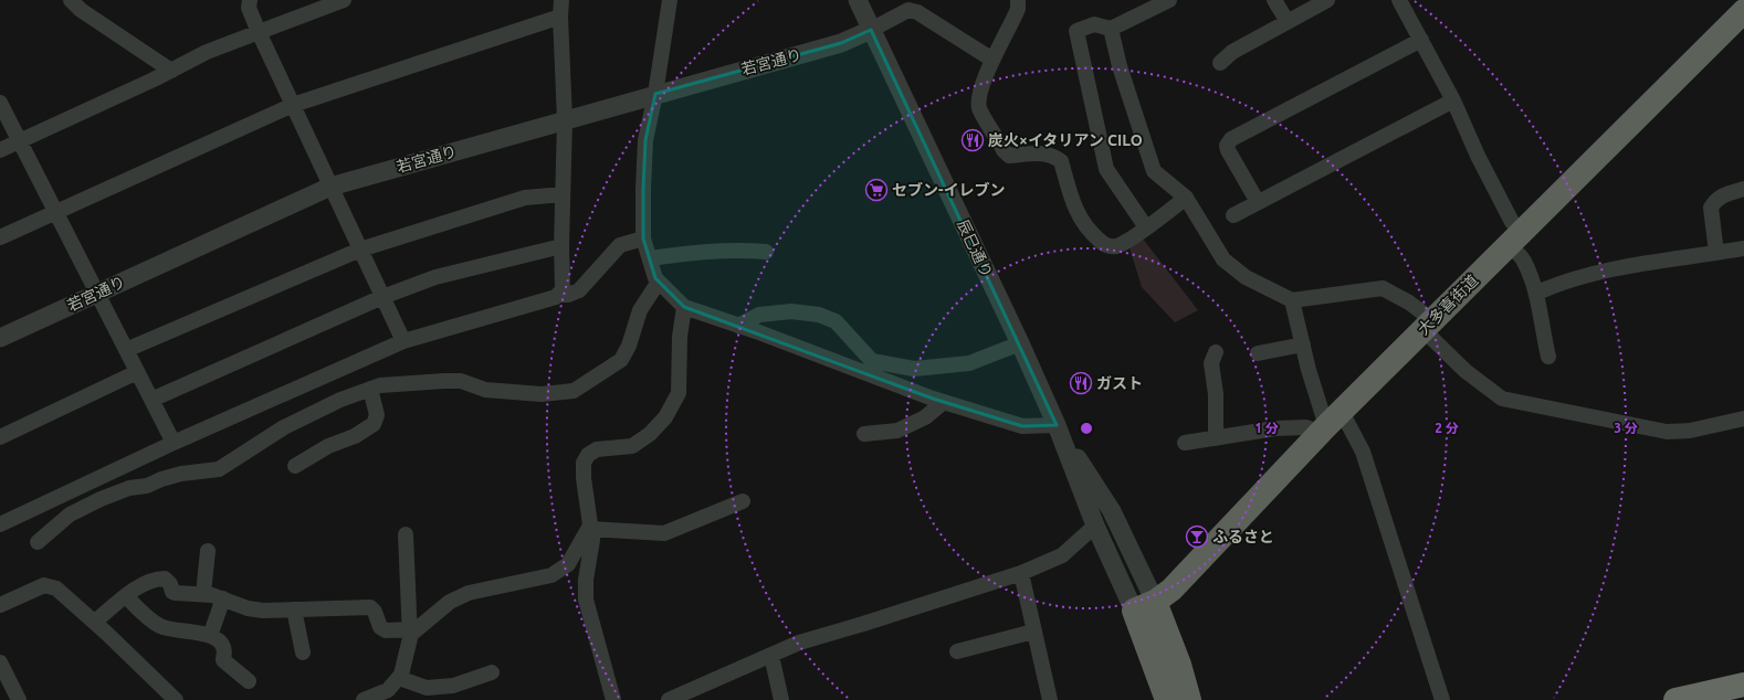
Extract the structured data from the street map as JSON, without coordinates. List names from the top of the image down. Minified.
{"streets":{"highway":["大多喜街道"],"street":["若宮通り","辰巳通り"]},"crossings":[["若宮通り","辰巳通り"],["辰巳通り","大多喜街道"]],"places":{"restaurant":["炭火×イタリアン CILO","ガスト"],"supermarket":["セブン-イレブン"],"bar":["ふるさと"]},"rings":["1 分","2 分","3 分"]}
